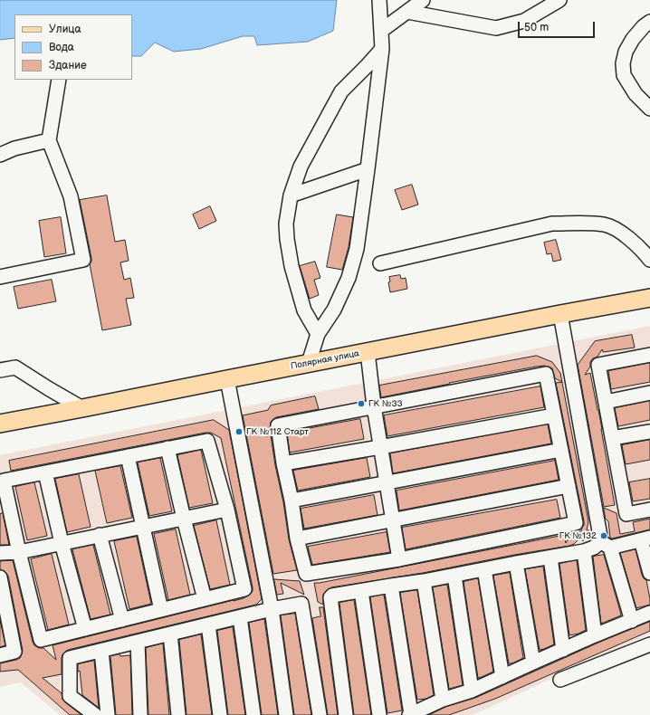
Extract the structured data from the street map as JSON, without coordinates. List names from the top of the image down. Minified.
{"streets":{"main road":["Полярная улица"]},"places":["ГК №33","ГК №112 Старт","ГК №132"],"legend":["Улица","Вода","Здание"],"scale_bar":"50 m"}
